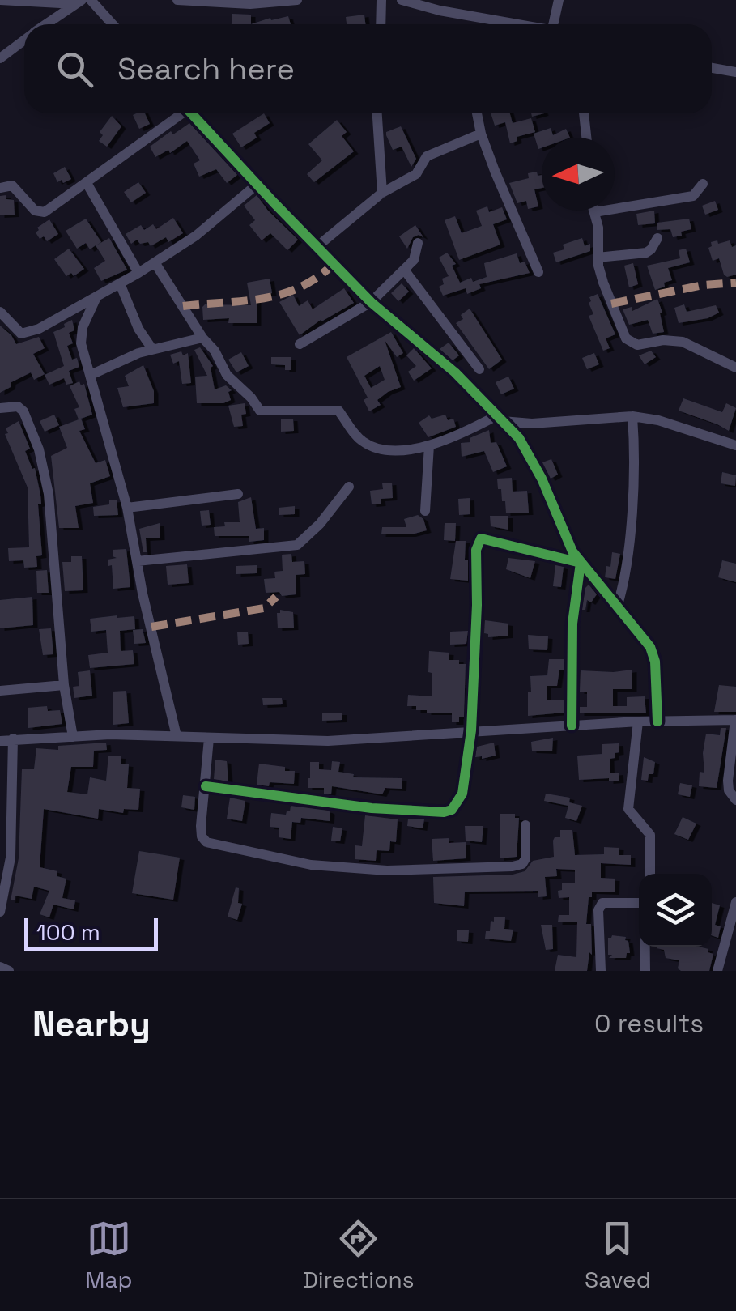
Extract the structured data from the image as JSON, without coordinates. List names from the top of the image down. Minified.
{"scale_bar":"100 m","north":"left","page":{"search":"Search here","scale":"100 m","heading":["Nearby","0 results"],"nav":["Map","Directions","Saved"]}}
